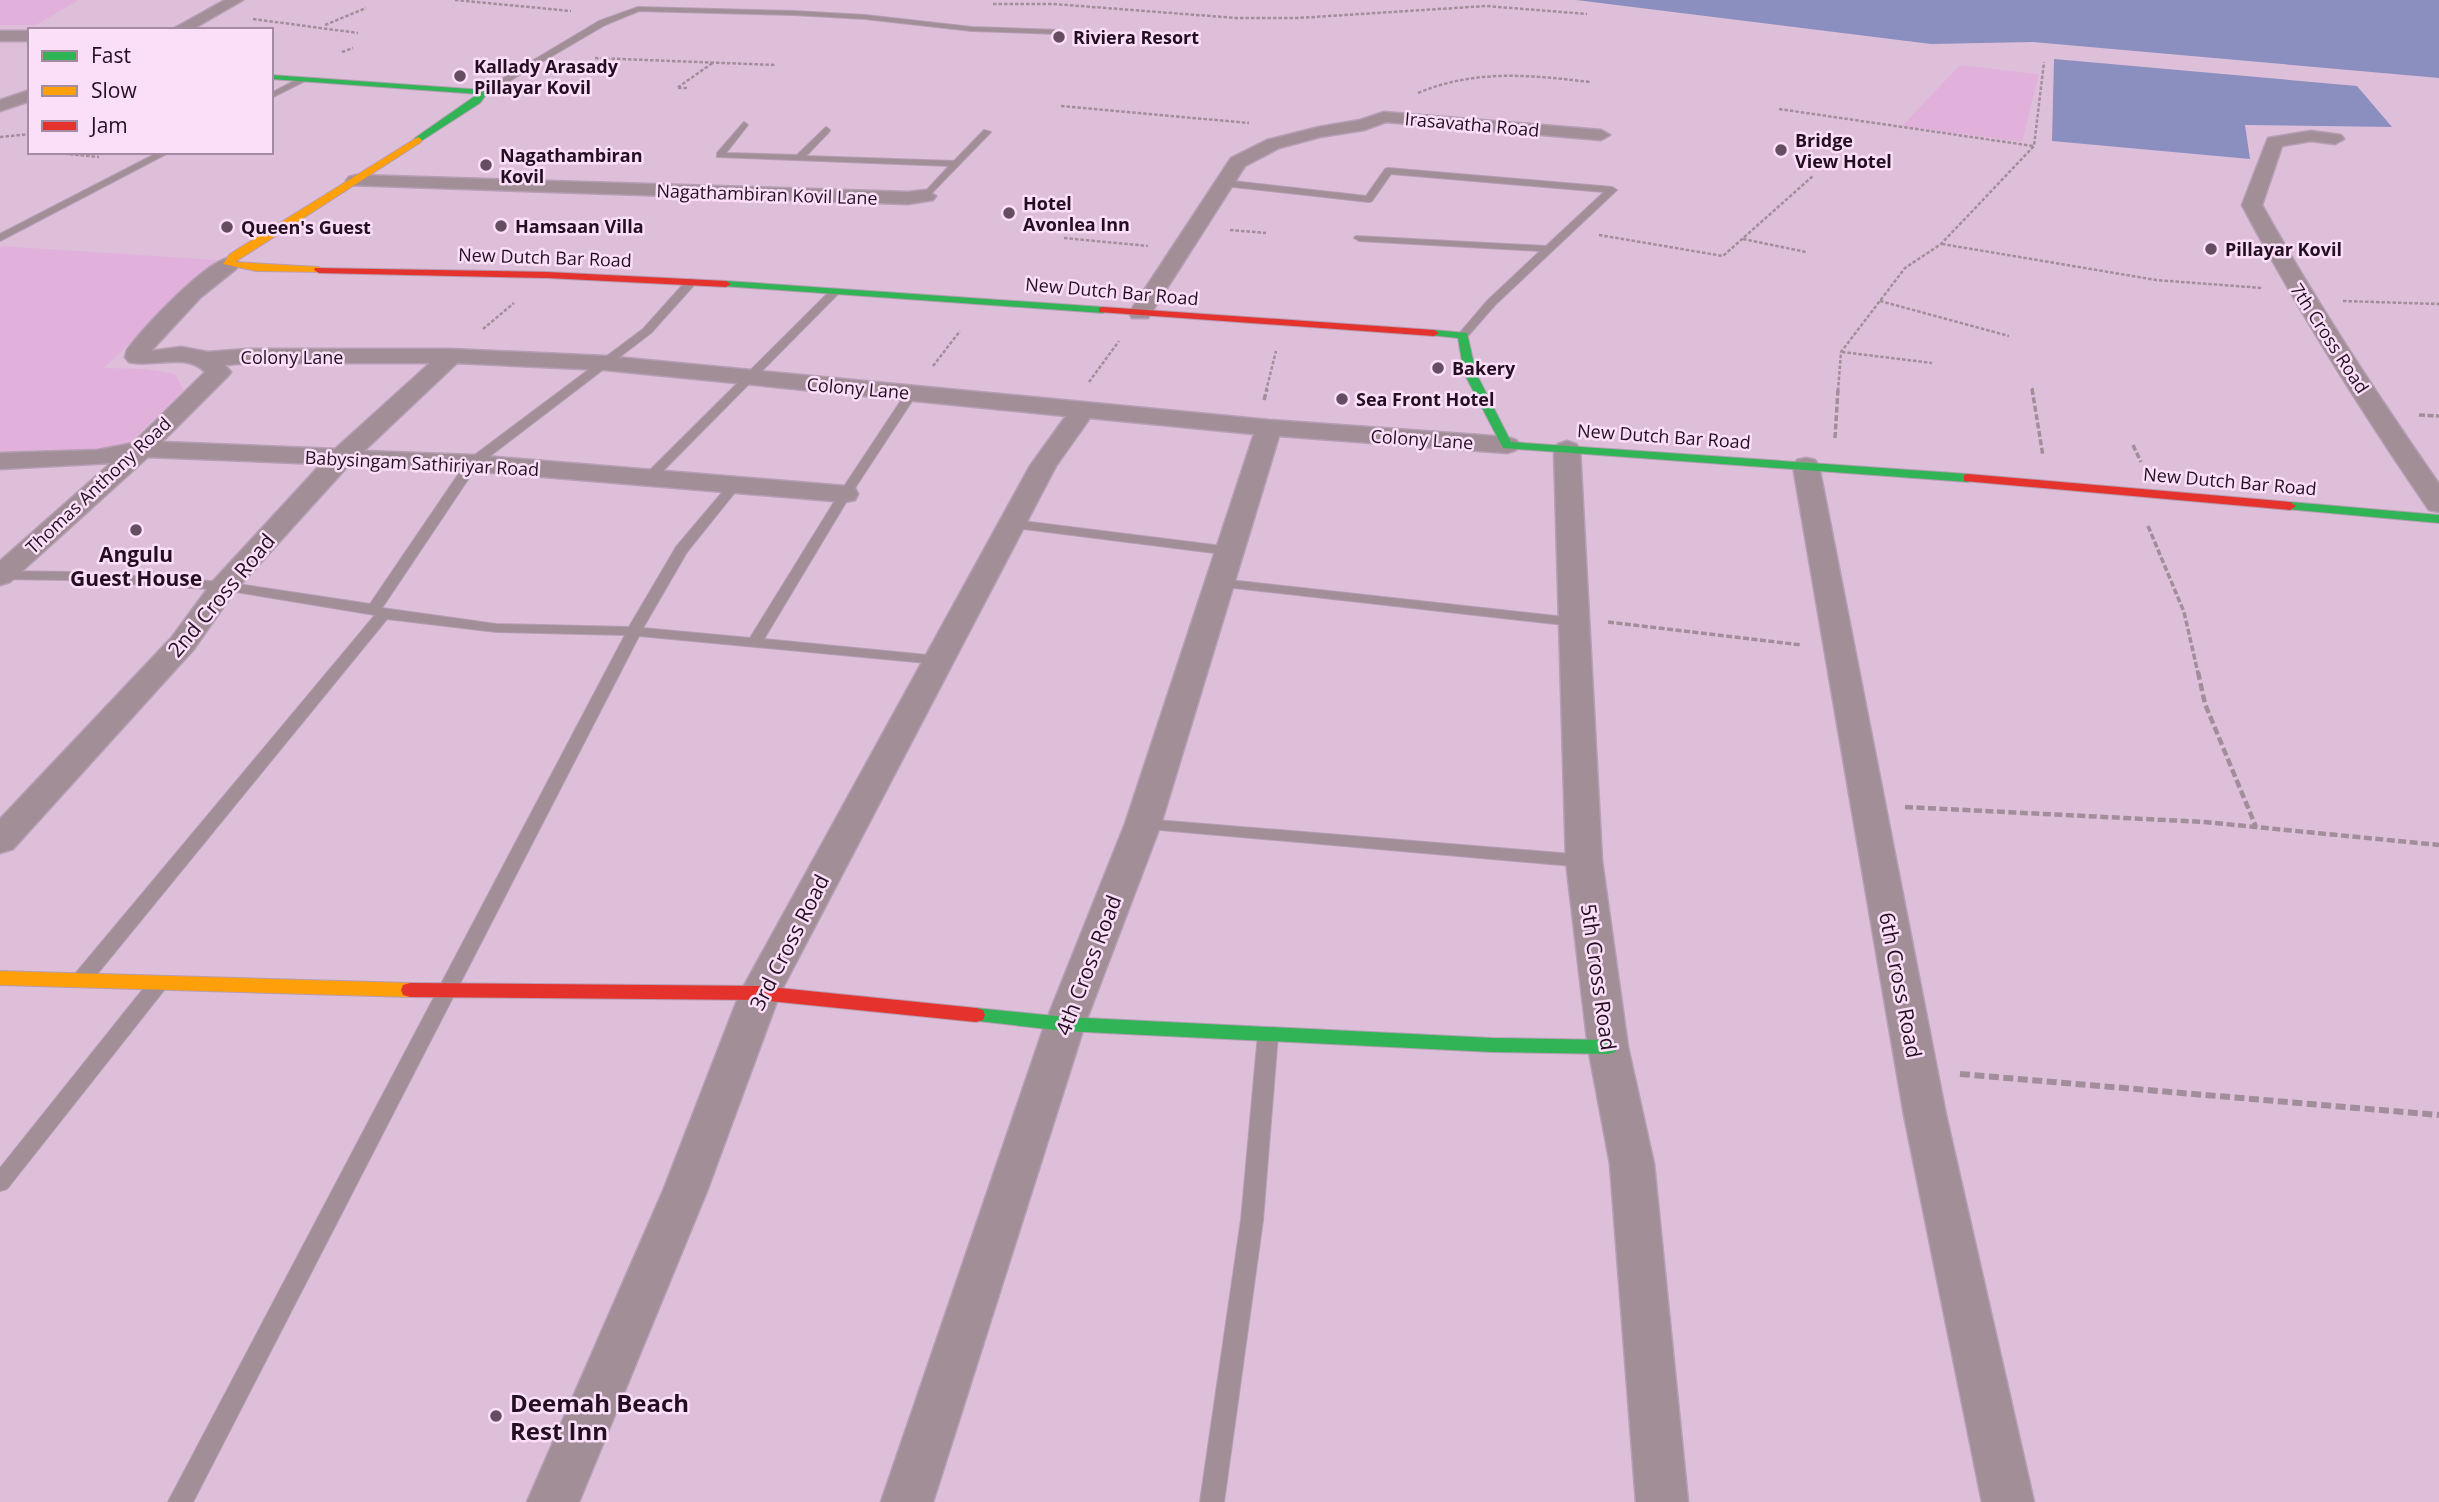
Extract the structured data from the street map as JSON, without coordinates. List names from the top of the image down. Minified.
{"streets":{"street":["Irasavatha Road","Nagathambiran Kovil Lane","New Dutch Bar Road","7th Cross Road","Colony Lane","Babysingam Sathiriyar Road","Thomas Anthony Road","2nd Cross Road","3rd Cross Road","4th Cross Road","5th Cross Road","6th Cross Road"]},"crossings":[["Irasavatha Road","New Dutch Bar Road"],["New Dutch Bar Road","Colony Lane"],["New Dutch Bar Road","5th Cross Road"],["New Dutch Bar Road","6th Cross Road"],["Colony Lane","Thomas Anthony Road"],["Colony Lane","2nd Cross Road"],["Colony Lane","3rd Cross Road"],["Colony Lane","4th Cross Road"],["Babysingam Sathiriyar Road","Thomas Anthony Road"],["Babysingam Sathiriyar Road","2nd Cross Road"]],"places":["Riviera Resort","Kallady Arasady Pillayar Kovil","Bridge View Hotel","Nagathambiran Kovil","Hotel Avonlea Inn","Hamsaan Villa","Queen's Guest","Pillayar Kovil","Bakery","Sea Front Hotel","Angulu Guest House","Deemah Beach Rest Inn"],"legend":["Fast","Slow","Jam"]}
